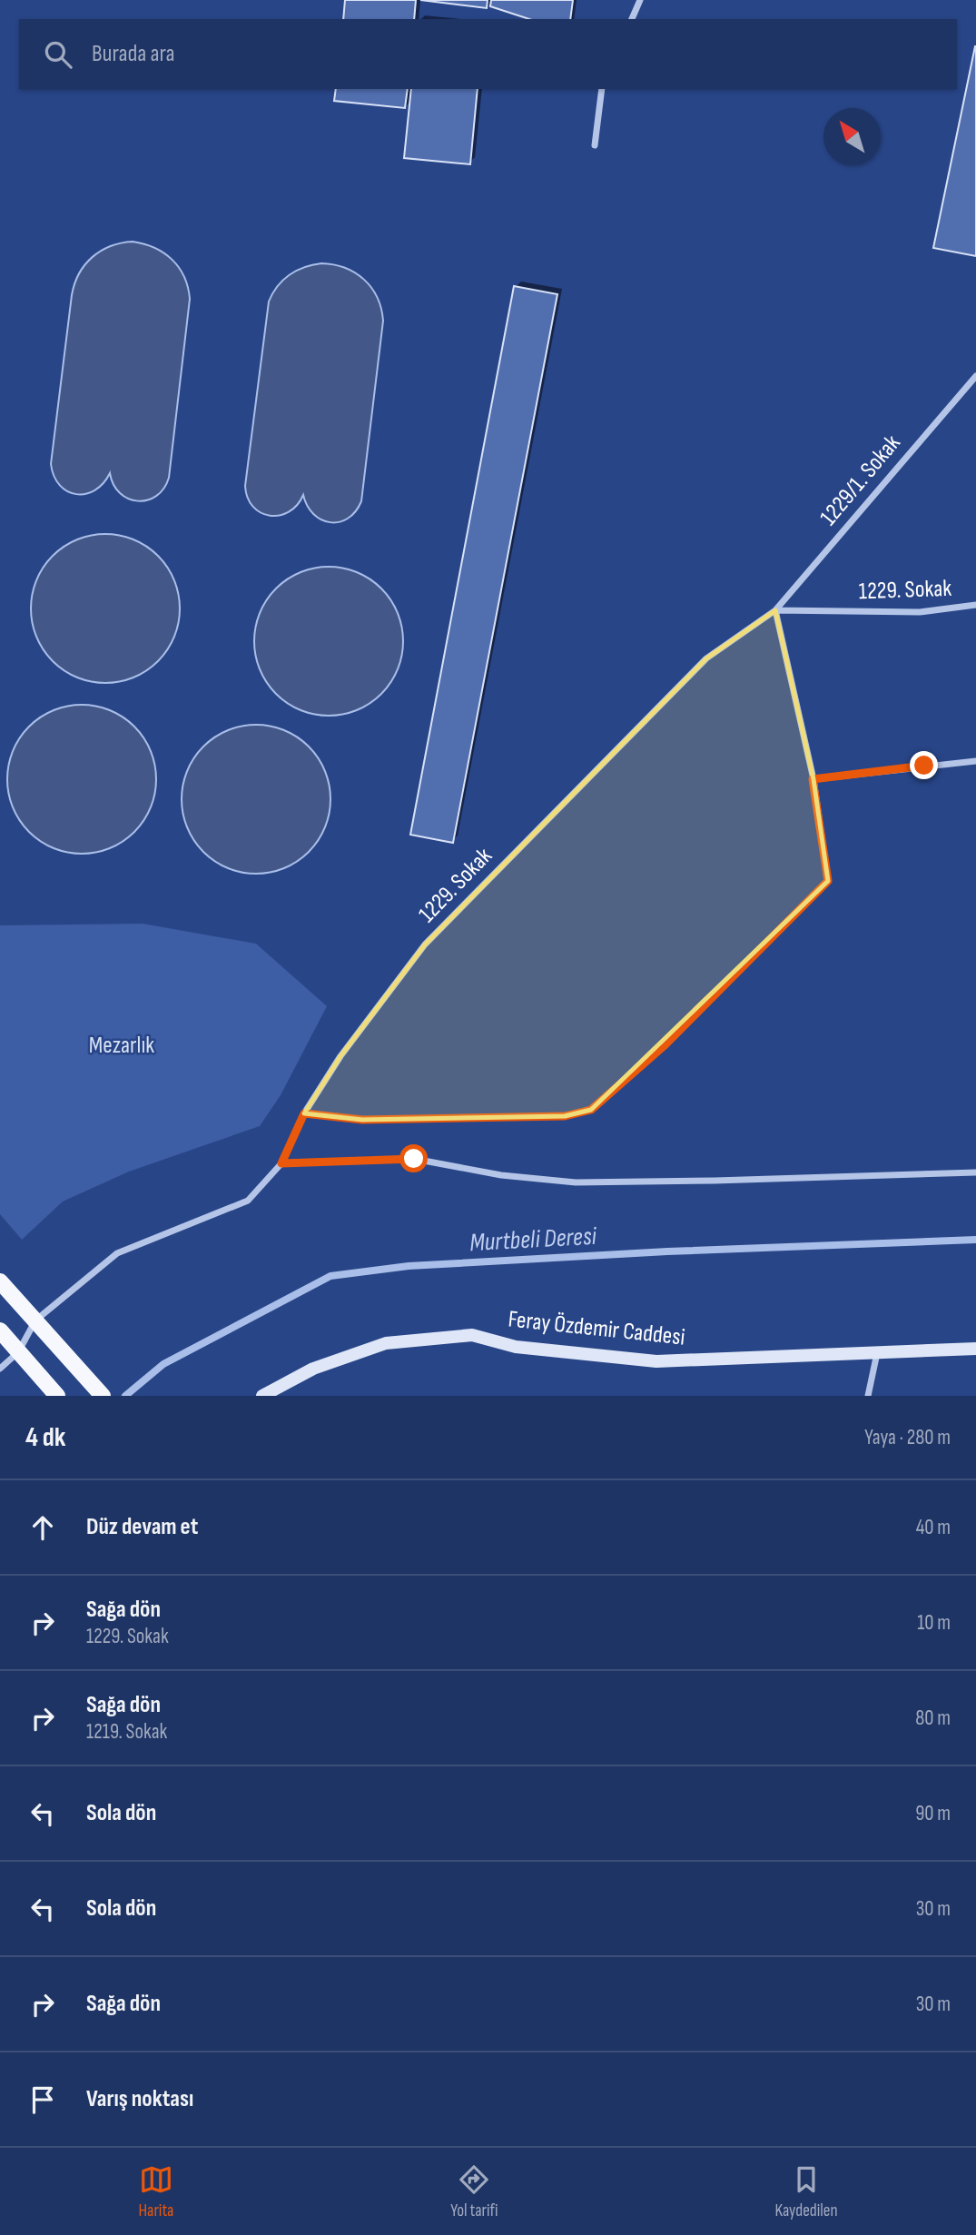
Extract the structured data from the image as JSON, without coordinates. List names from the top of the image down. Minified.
{"streets":{"street":["1229/1. Sokak","1229. Sokak","Feray Özdemir Caddesi"]},"crossings":[["1229/1. Sokak","1229. Sokak"]],"water":["Murtbeli Deresi"],"parks":["Mezarlık"],"north":"top left","page":{"search":"Burada ara","heading":["4 dk","Yaya · 280 m"],"list":[["Düz devam et","40 m"],["Sağa dön","1229. Sokak","10 m"],["Sağa dön","1219. Sokak","80 m"],["Sola dön","90 m"],["Sola dön","30 m"],["Sağa dön","30 m"],"Varış noktası"],"nav":["Harita","Yol tarifi","Kaydedilen"]}}
